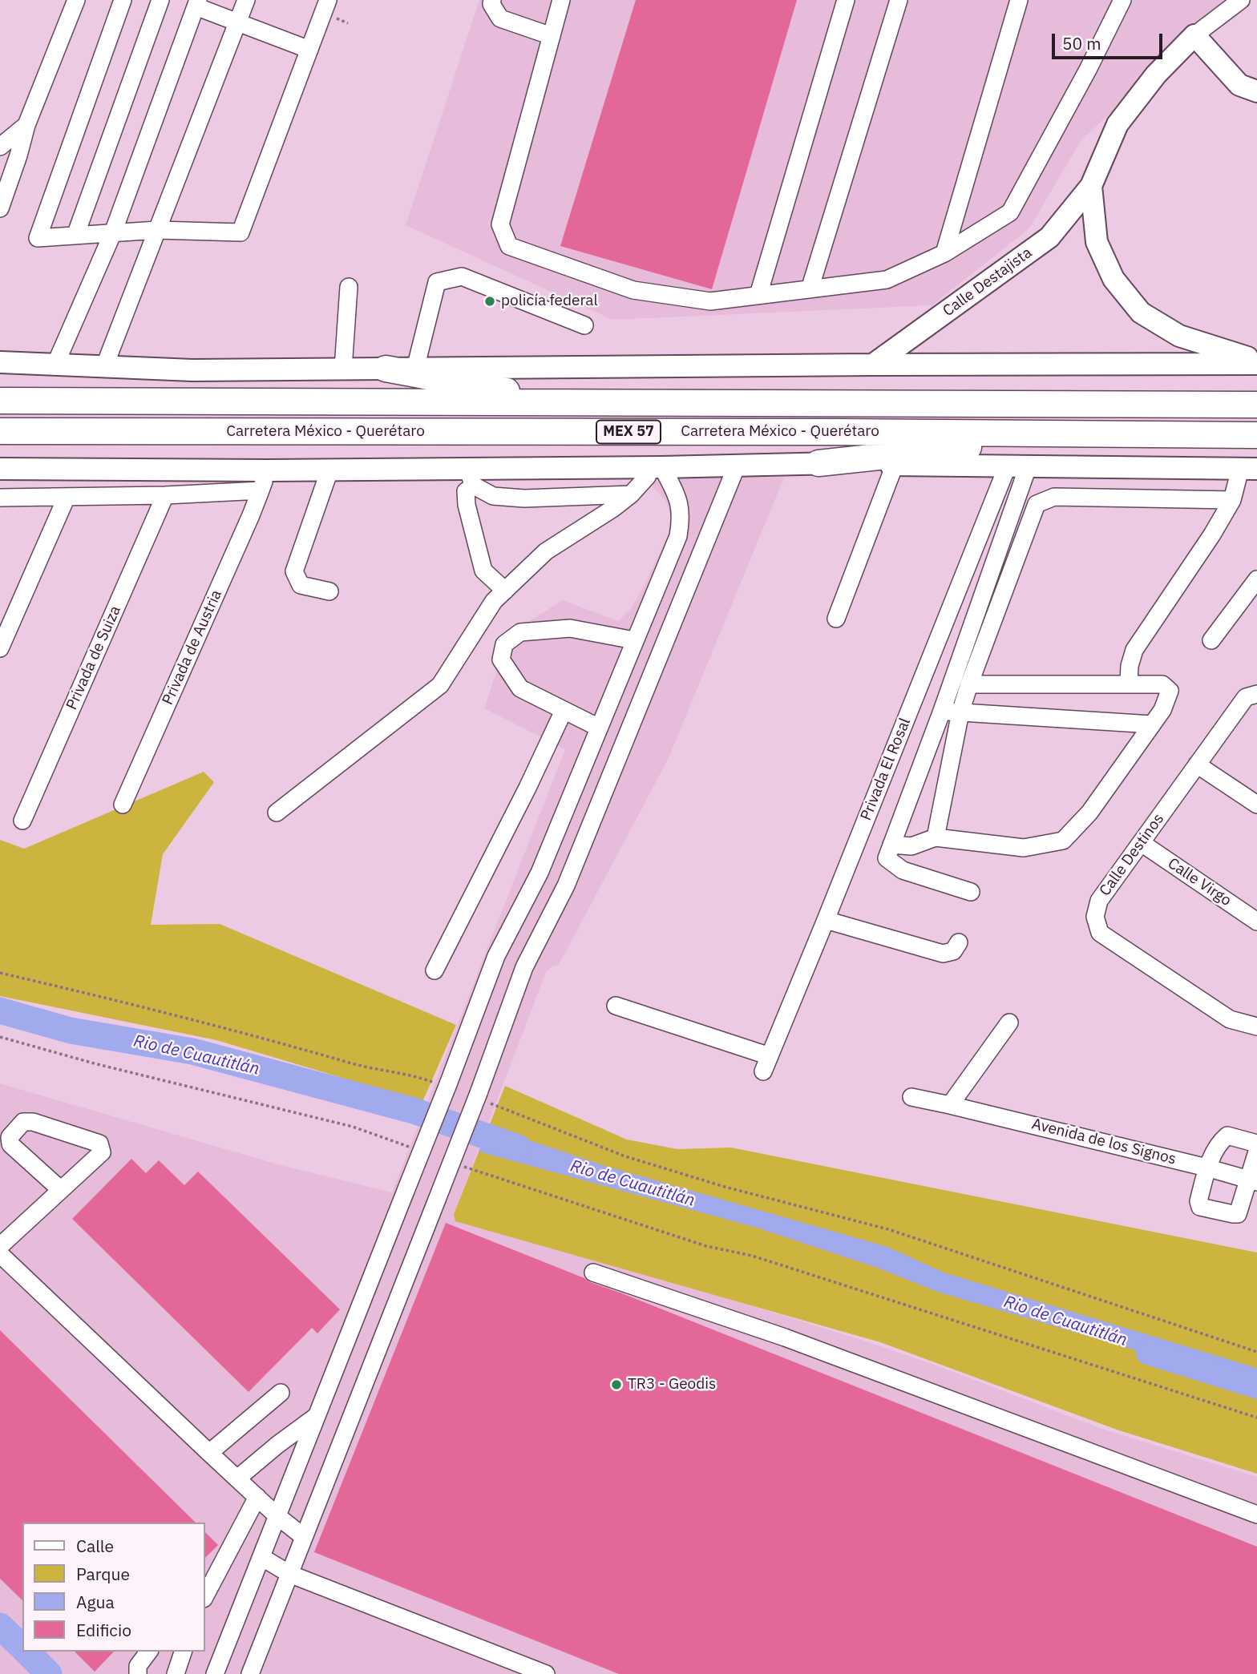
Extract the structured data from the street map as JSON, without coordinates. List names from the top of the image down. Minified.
{"streets":{"highway":["Carretera México - Querétaro","MEX 57"],"main road":["Calle Destajista"],"street":["Privada de Austria","Privada de Suiza","Privada El Rosal","Calle Destinos","Calle Virgo","Avenida de los Signos"]},"crossings":[["Calle Destinos","Calle Virgo"]],"water":["Rio de Cuautitlán"],"places":["policía federal","TR3 - Geodis"],"legend":["Calle","Parque","Agua","Edificio"],"scale_bar":"50 m"}
